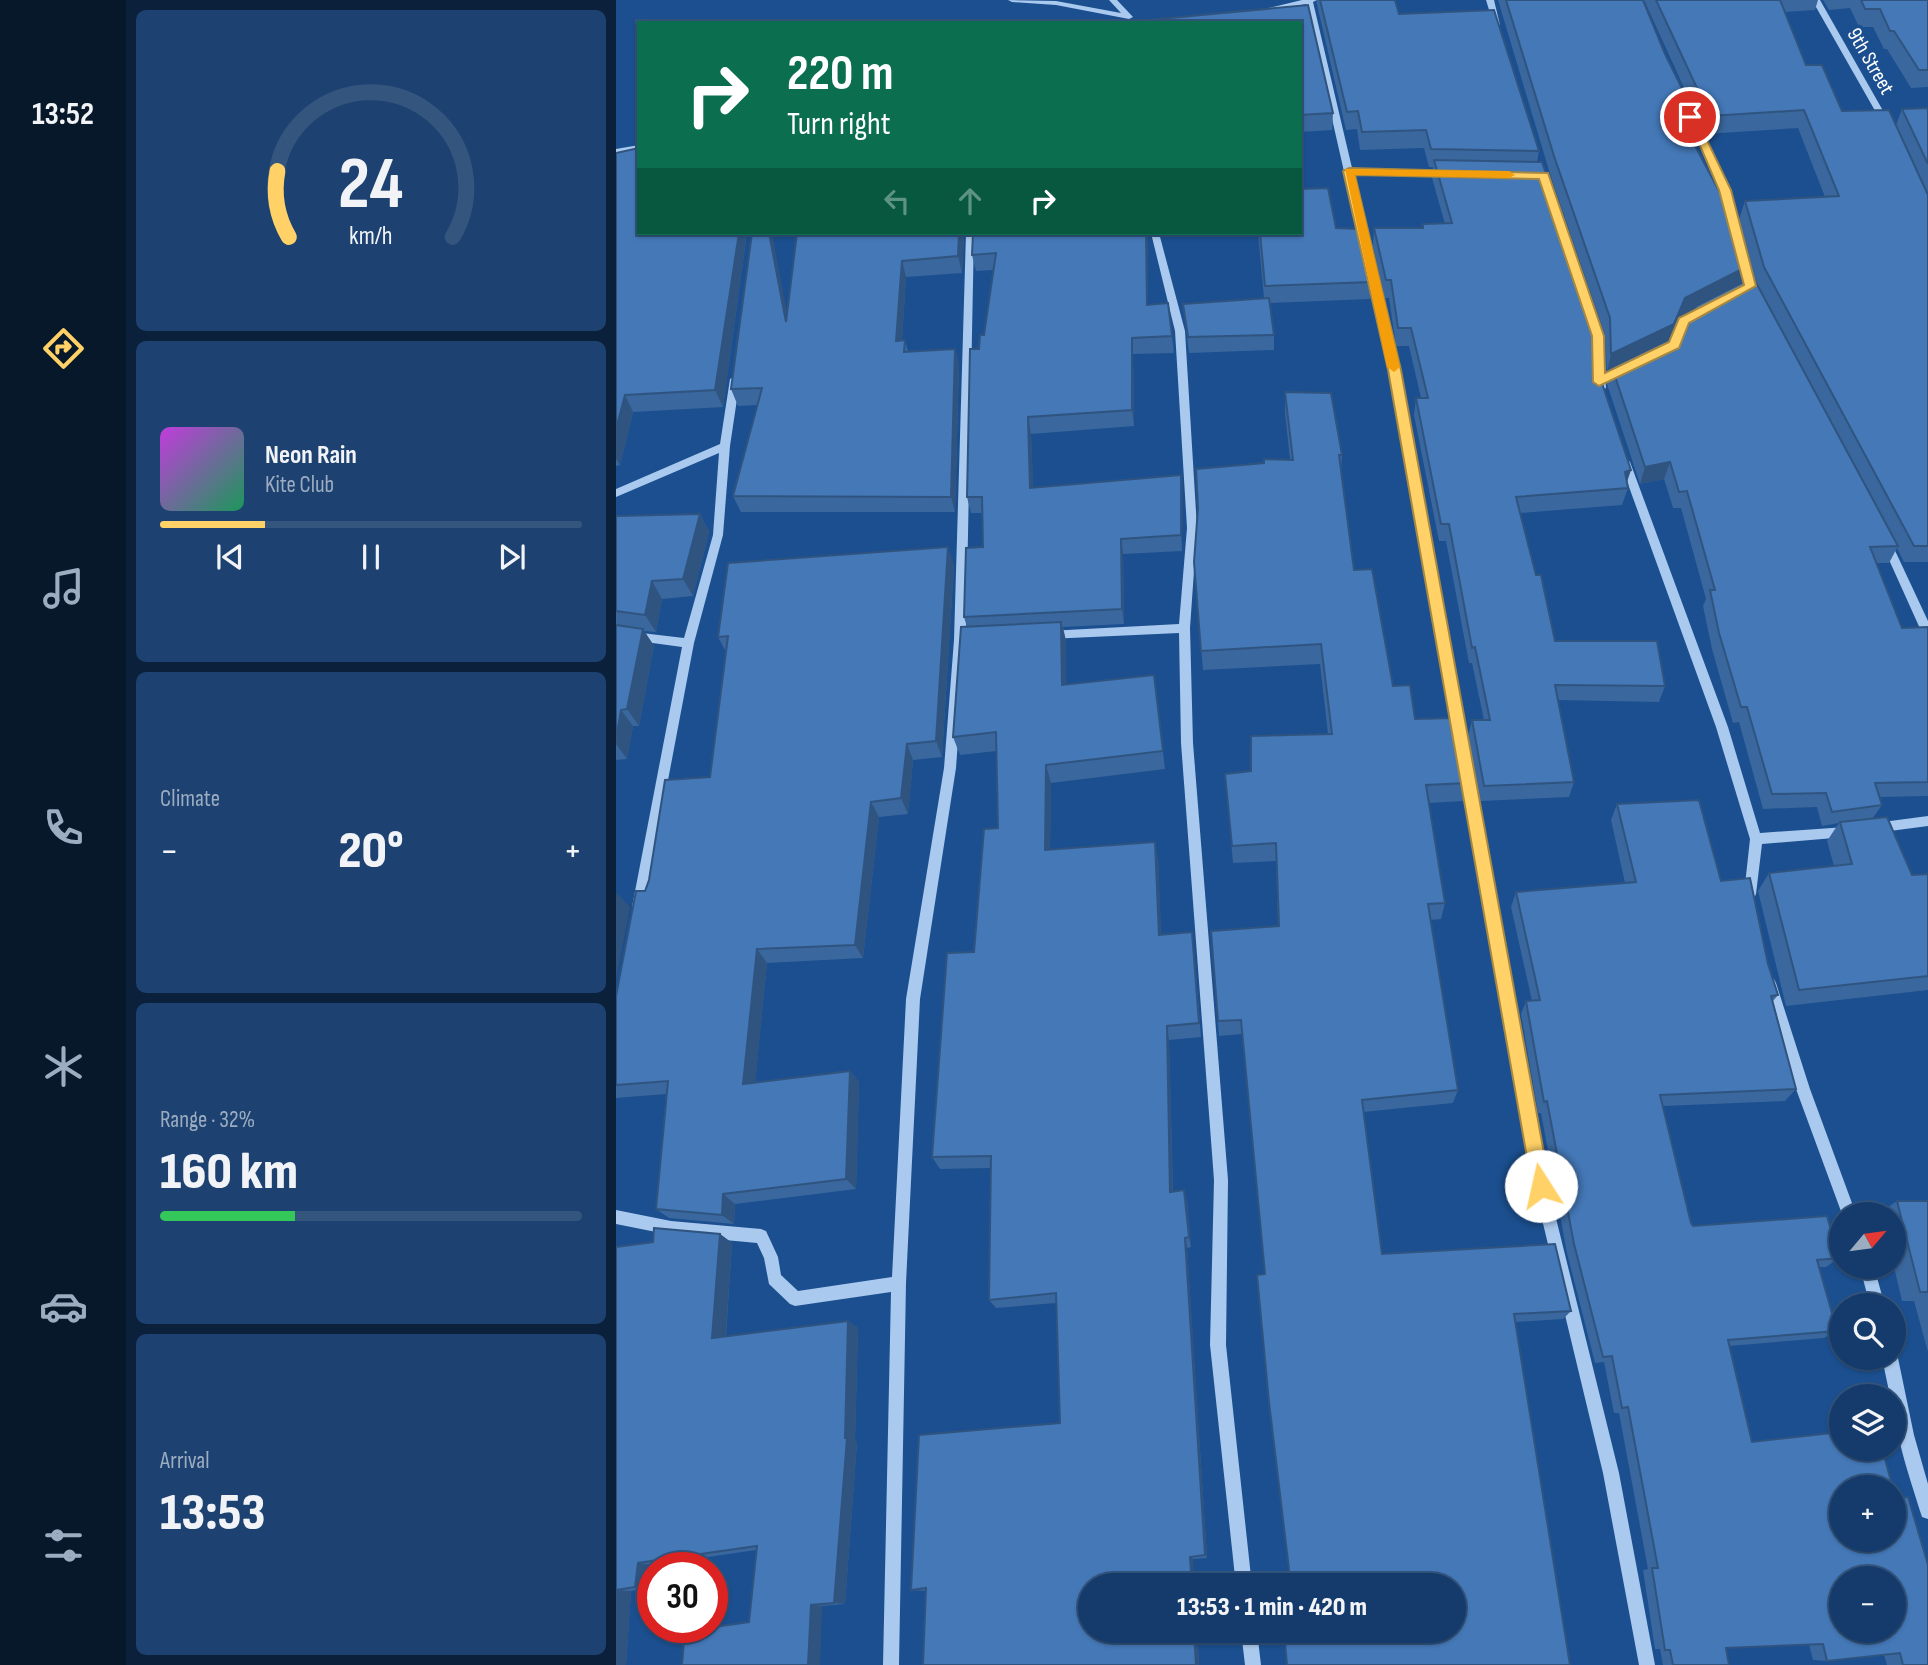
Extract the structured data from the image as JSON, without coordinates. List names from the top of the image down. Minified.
{"streets":{"street":["9th Street"]},"north":"top right","page":{"tabs":"13:52","turn":["220 m","Turn right"],"song":["Neon Rain","Kite Club"],"tile":["Climate",["Range · 32%","160 km"],["Arrival","13:53"]],"heat":["−","20°","+"],"map_buttons":["+","−"],"limit":"30","trip":"13:53 · 1 min · 420 m","gauge":["24","km/h"]}}
